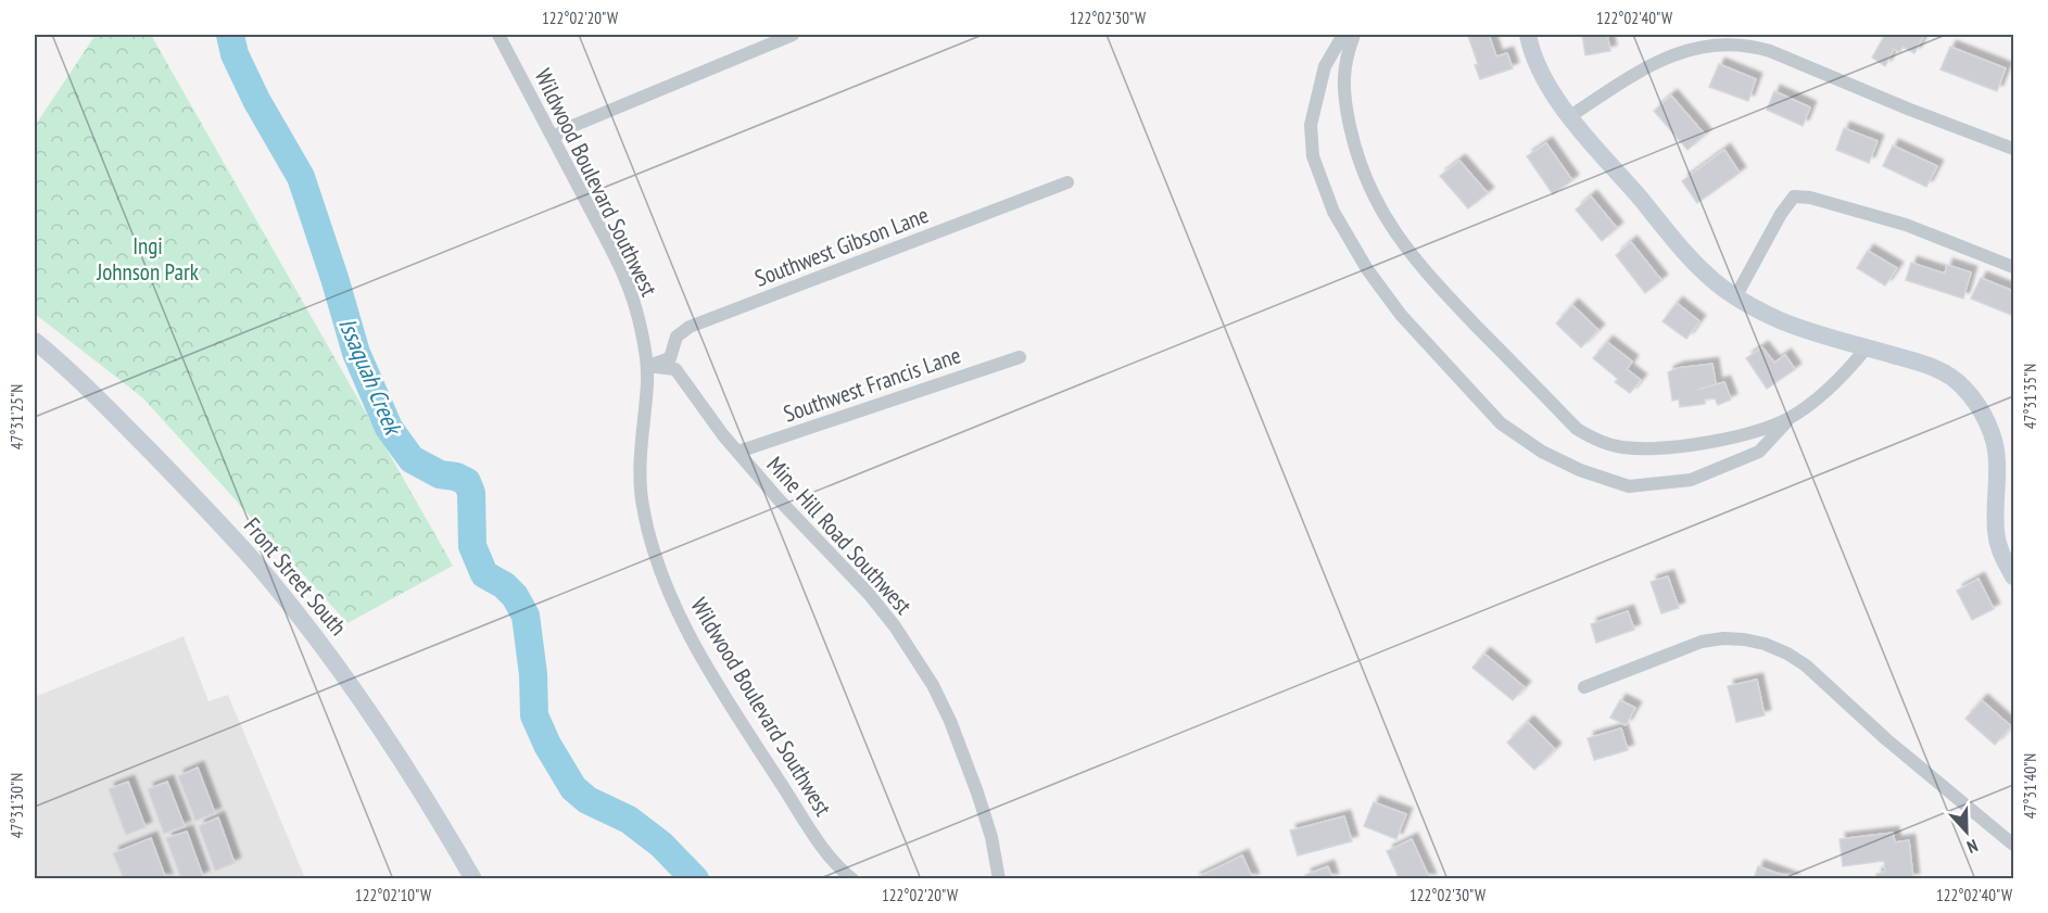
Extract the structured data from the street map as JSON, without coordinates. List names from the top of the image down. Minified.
{"streets":{"street":["Wildwood Boulevard Southwest","Southwest Gibson Lane","Southwest Francis Lane","Mine Hill Road Southwest","Front Street South"]},"crossings":[["Wildwood Boulevard Southwest","Southwest Gibson Lane"],["Wildwood Boulevard Southwest","Mine Hill Road Southwest"],["Southwest Gibson Lane","Mine Hill Road Southwest"],["Southwest Francis Lane","Mine Hill Road Southwest"]],"water":["Issaquah Creek"],"parks":["Ingi Johnson Park"],"north":"bottom","coordinates":["122°02'20\"W","122°02'30\"W","122°02'40\"W","47°31'35\"N","47°31'25\"N","47°31'40\"N","47°31'30\"N","122°02'10\"W"]}
